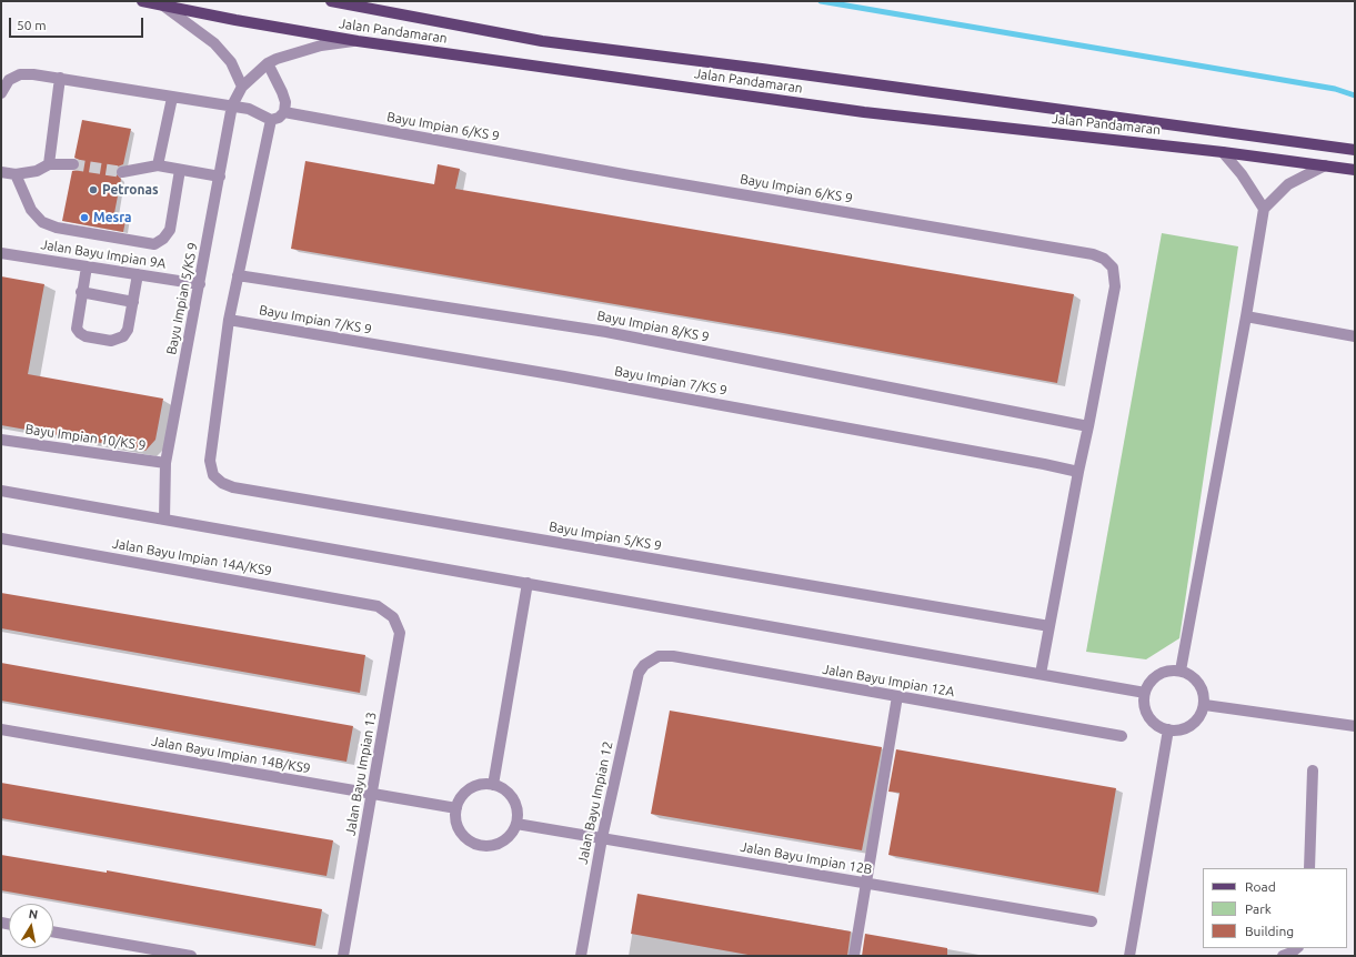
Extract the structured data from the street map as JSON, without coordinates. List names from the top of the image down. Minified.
{"streets":{"main road":["Jalan Pandamaran"],"street":["Bayu Impian 6/KS 9","Jalan Bayu Impian 9A","Bayu Impian 5/KS 9","Bayu Impian 7/KS 9","Bayu Impian 8/KS 9","Bayu Impian 10/KS 9","Jalan Bayu Impian 14A/KS9","Jalan Bayu Impian 12A","Jalan Bayu Impian 14B/KS9","Jalan Bayu Impian 13","Jalan Bayu Impian 12","Jalan Bayu Impian 12B"]},"crossings":[["Bayu Impian 6/KS 9","Bayu Impian 7/KS 9"],["Bayu Impian 6/KS 9","Bayu Impian 8/KS 9"],["Jalan Bayu Impian 9A","Bayu Impian 5/KS 9"],["Bayu Impian 5/KS 9","Bayu Impian 7/KS 9"],["Bayu Impian 5/KS 9","Bayu Impian 10/KS 9"],["Jalan Bayu Impian 14A/KS9","Jalan Bayu Impian 13"],["Jalan Bayu Impian 12A","Jalan Bayu Impian 12"],["Jalan Bayu Impian 14B/KS9","Jalan Bayu Impian 13"],["Jalan Bayu Impian 14B/KS9","Jalan Bayu Impian 12B"],["Jalan Bayu Impian 12","Jalan Bayu Impian 12B"]],"places":["Petronas","Mesra"],"legend":["Road","Park","Building"],"scale_bar":"50 m","north":"top"}
